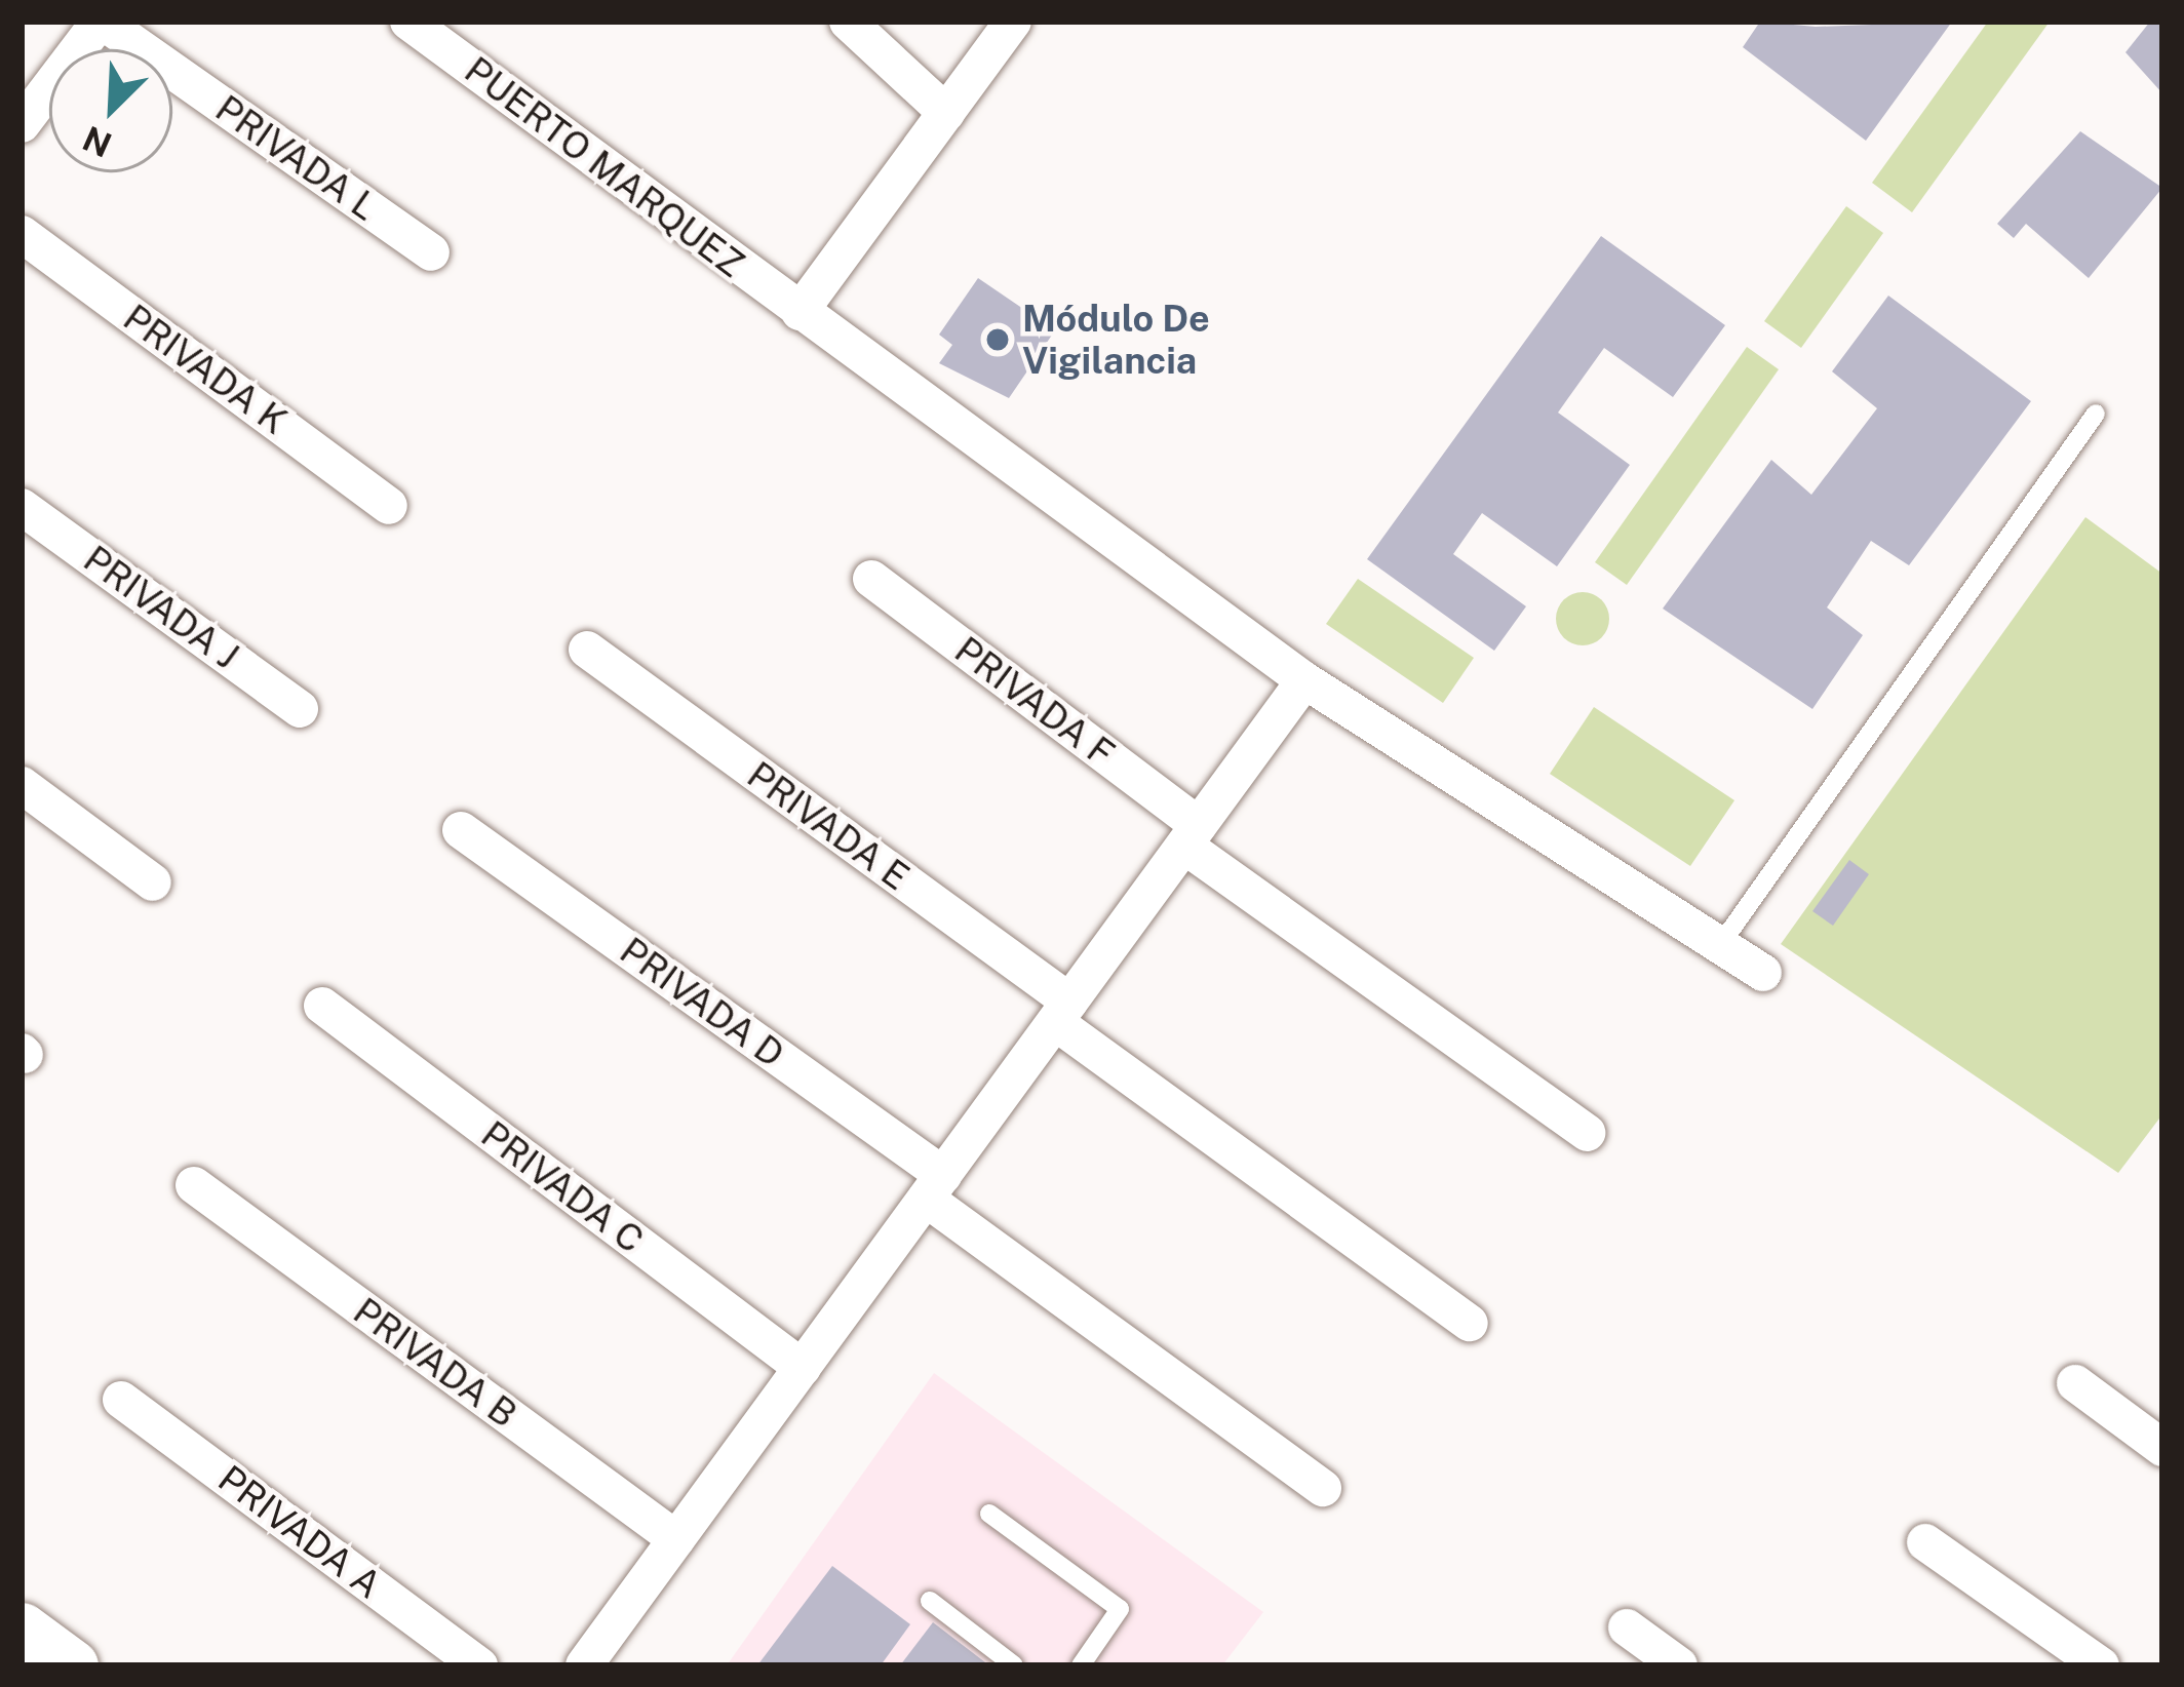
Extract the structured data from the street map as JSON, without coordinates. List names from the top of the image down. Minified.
{"streets":{"street":["PRIVADA L","PUERTO MARQUEZ","PRIVADA K","PRIVADA J","PRIVADA F","PRIVADA E","PRIVADA D","PRIVADA C","PRIVADA B","PRIVADA A"]},"places":["Módulo De Vigilancia"],"north":"bottom left"}
